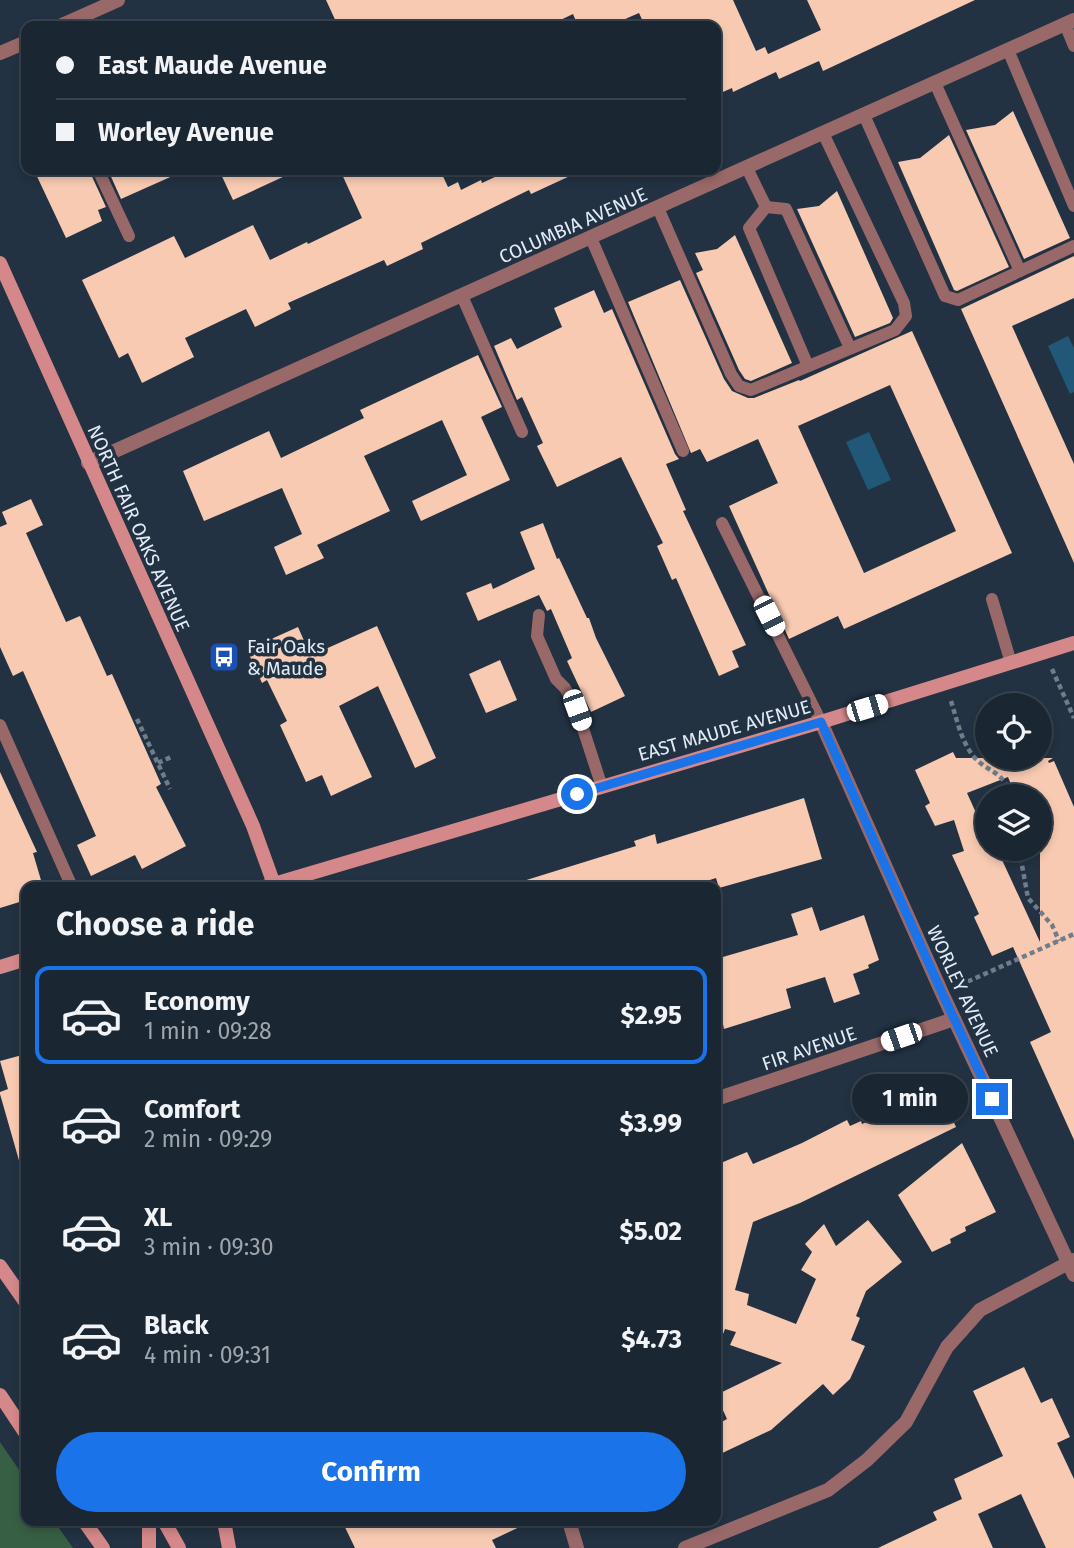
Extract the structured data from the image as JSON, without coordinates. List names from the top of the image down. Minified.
{"streets":{"main road":["NORTH FAIR OAKS AVENUE","EAST MAUDE AVENUE"],"street":["COLUMBIA AVENUE","WORLEY AVENUE","FIR AVENUE"]},"crossings":[["COLUMBIA AVENUE","NORTH FAIR OAKS AVENUE"],["EAST MAUDE AVENUE","WORLEY AVENUE"],["WORLEY AVENUE","FIR AVENUE"]],"places":{"bus stop":["Fair Oaks & Maude"]},"page":{"banner":["East Maude Avenue","Worley Avenue"],"heading":"Choose a ride","list":[{"name":"Economy","note":"1 min · 09:28","value":"$2.95"},{"name":"Comfort","note":"2 min · 09:29","value":"$3.99"},{"name":"XL","note":"3 min · 09:30","value":"$5.02"},{"name":"Black","note":"4 min · 09:31","value":"$4.73"}],"bubble":"1 min","buttons":"Confirm"}}
